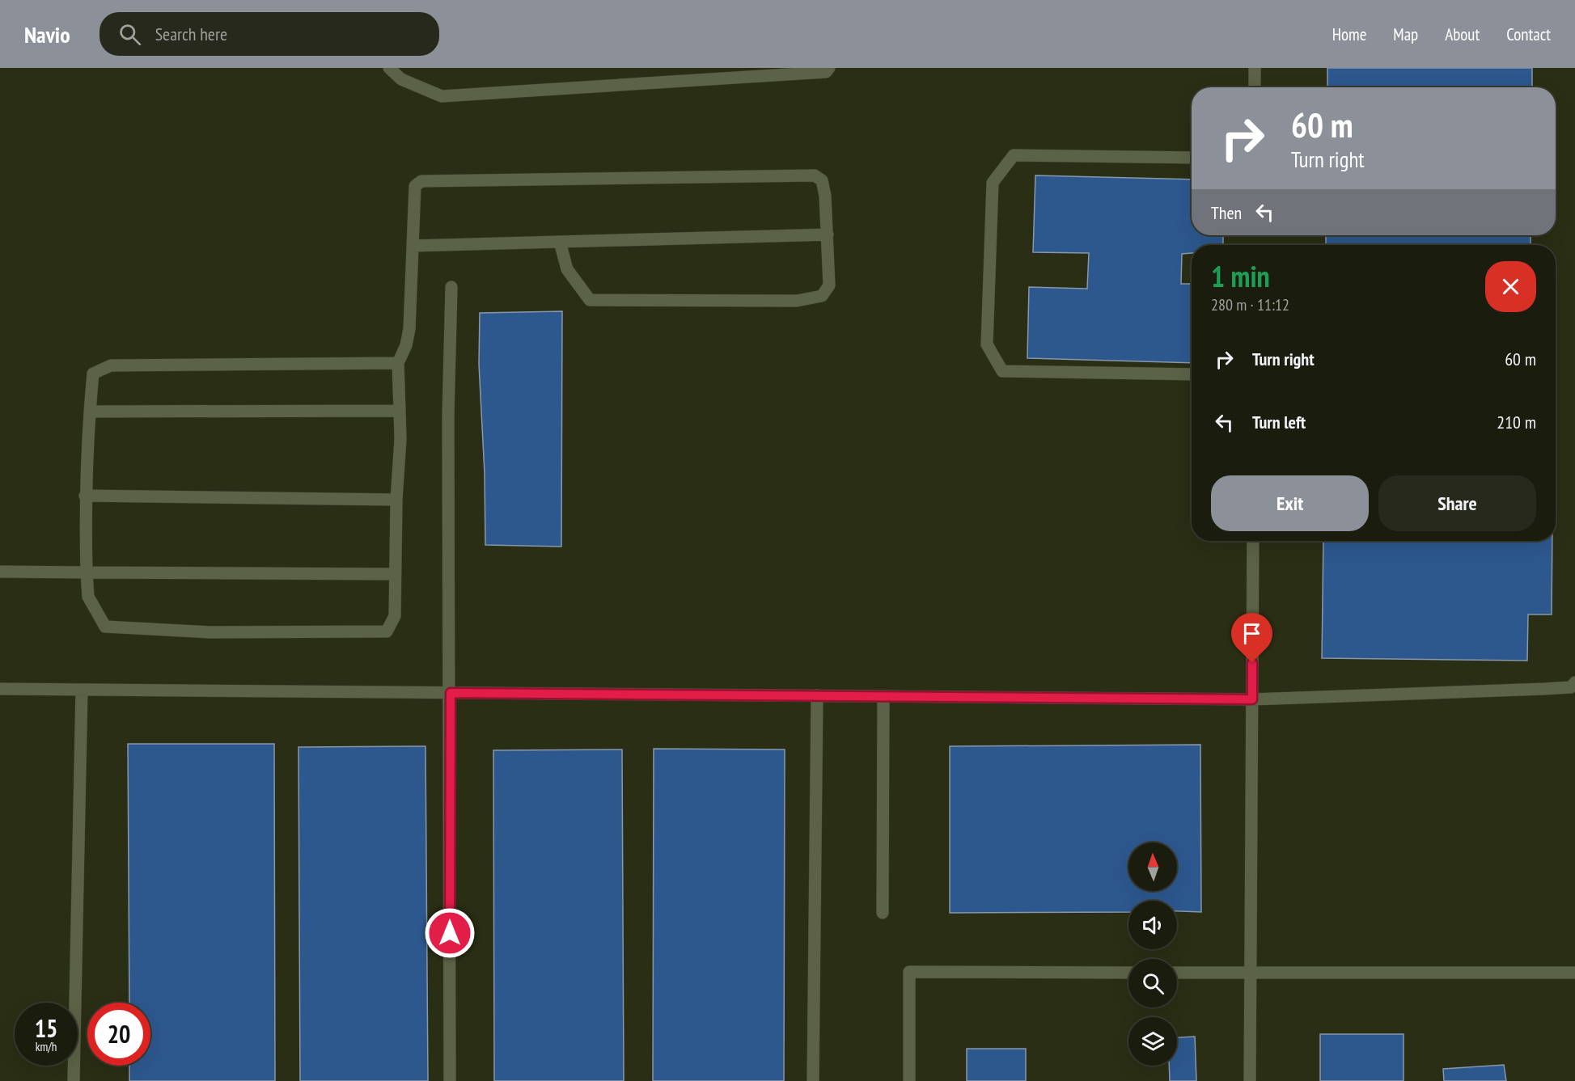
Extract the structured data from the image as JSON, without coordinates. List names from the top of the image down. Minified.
{"north":"top","page":{"header":"Navio","search":"Search here","nav":["Home","Map","About","Contact"],"turn":["60 m","Turn right"],"then":"Then","heading":["1 min","280 m · 11:12"],"list":[{"name":"Turn right","value":"60 m"},{"name":"Turn left","value":"210 m"}],"buttons":["Exit","Share"],"speed":"15 km/h","limit":"20"}}
